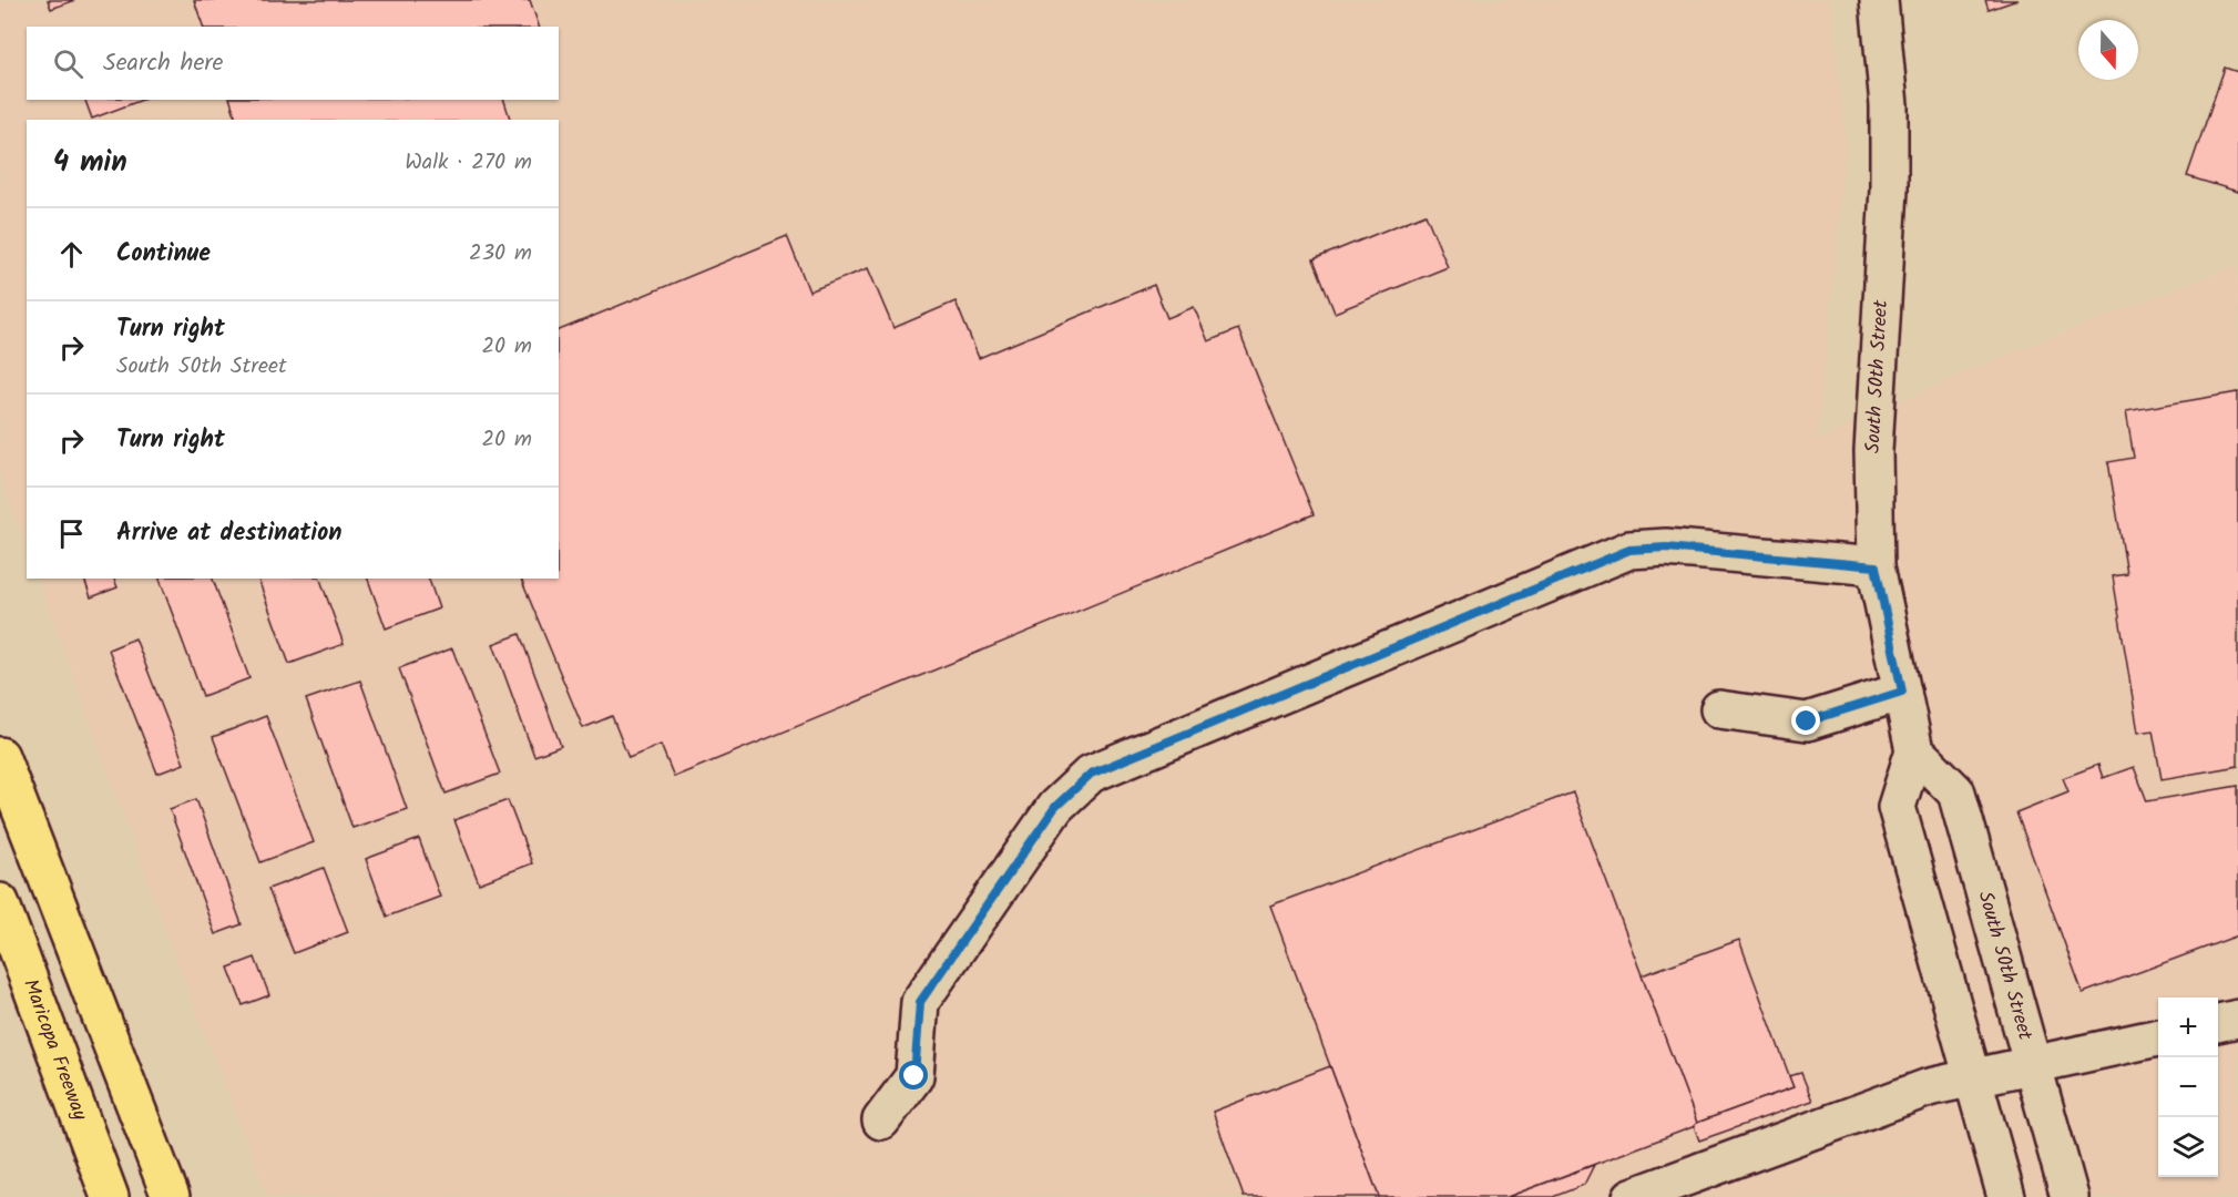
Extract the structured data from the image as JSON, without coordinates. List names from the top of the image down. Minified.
{"streets":{"highway":["Maricopa Freeway"],"street":["South 50th Street"]},"north":"bottom","page":{"search":"Search here","heading":["4 min","Walk · 270 m"],"list":[["Continue","230 m"],["Turn right","South 50th Street","20 m"],["Turn right","20 m"],"Arrive at destination"],"map_buttons":["+","−"]}}
